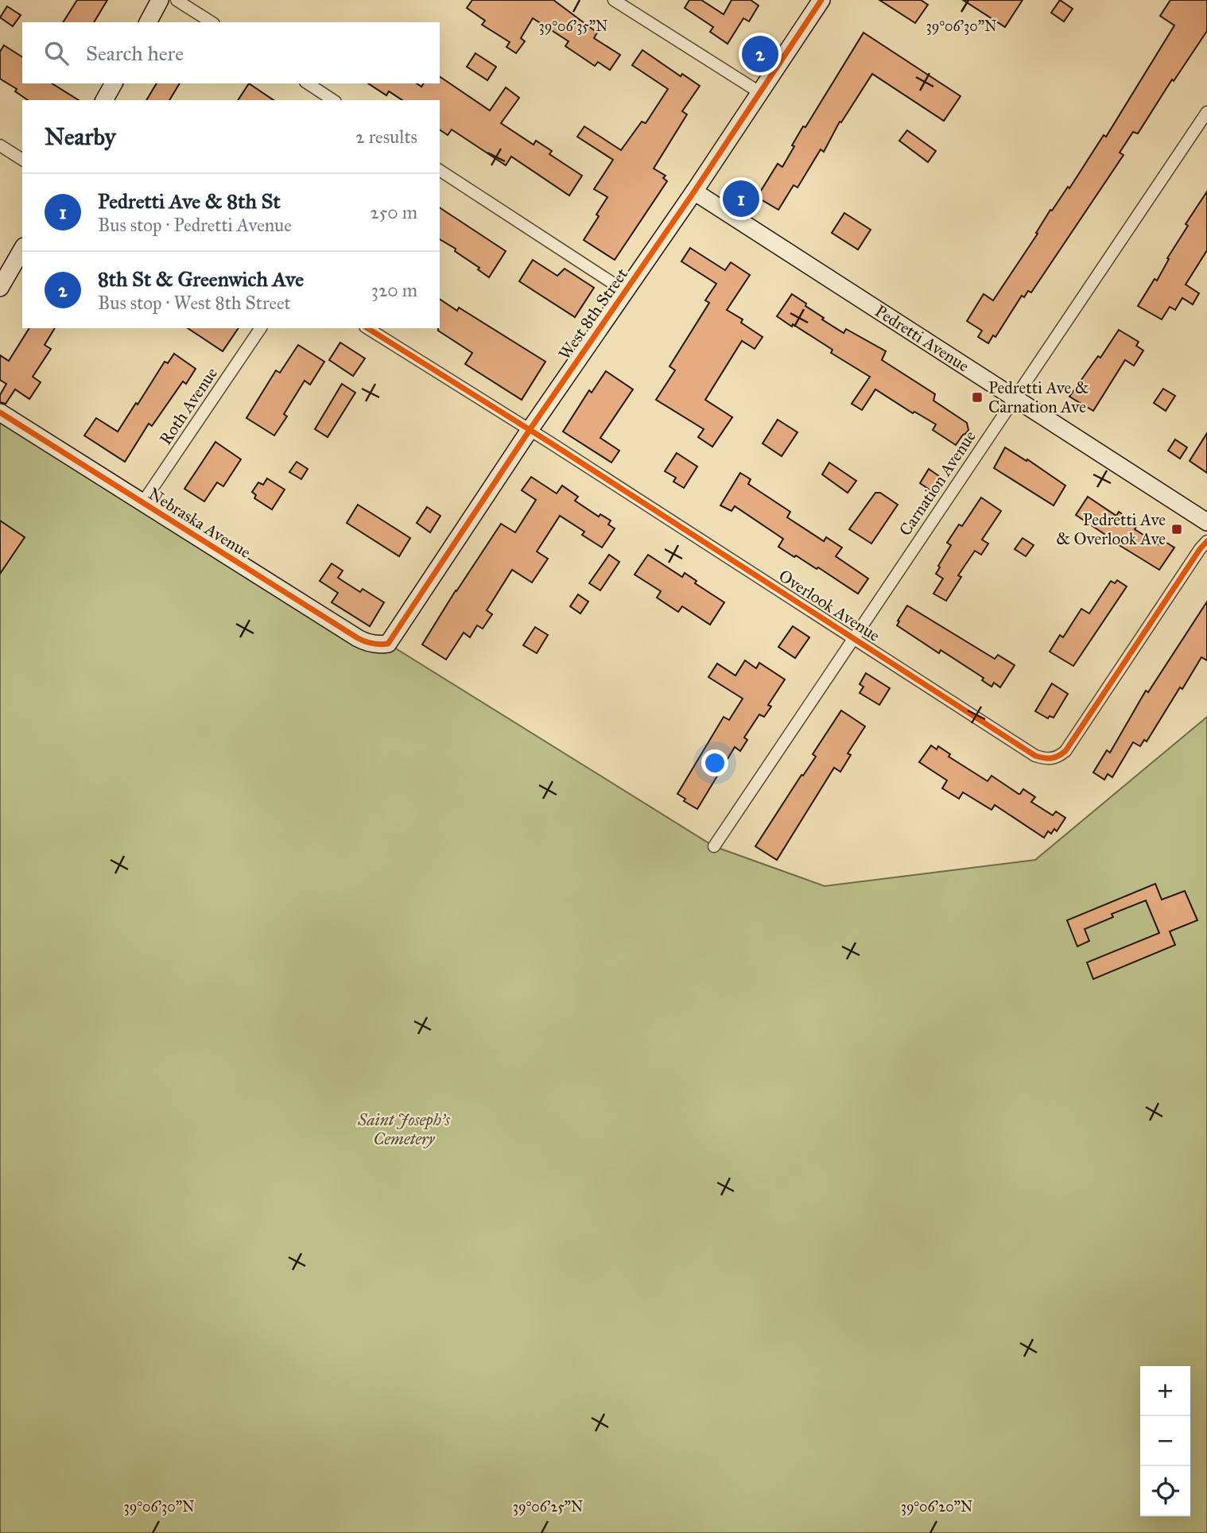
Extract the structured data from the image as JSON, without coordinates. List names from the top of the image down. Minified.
{"streets":{"street":["West 8th Street","Pedretti Avenue","Roth Avenue","Carnation Avenue","Nebraska Avenue","Overlook Avenue"]},"crossings":[["West 8th Street","Pedretti Avenue"],["West 8th Street","Nebraska Avenue"],["West 8th Street","Overlook Avenue"],["Pedretti Avenue","Carnation Avenue"],["Roth Avenue","Nebraska Avenue"],["Carnation Avenue","Overlook Avenue"]],"parks":["Saint Joseph’s Cemetery"],"places":{"transit":["Pedretti Ave & Carnation Ave","Pedretti Ave & Overlook Ave"]},"page":{"search":"Search here","pins":["2","1"],"heading":["Nearby","2 results"],"list":[{"mark":"1","name":"Pedretti Ave & 8th St","note":"Bus stop · Pedretti Avenue","value":"250 m"},{"mark":"2","name":"8th St & Greenwich Ave","note":"Bus stop · West 8th Street","value":"320 m"}],"map_buttons":["+","−"]},"coordinates":["39°06'35\"N","39°06'30\"N","39°06'25\"N","39°06'20\"N"]}
